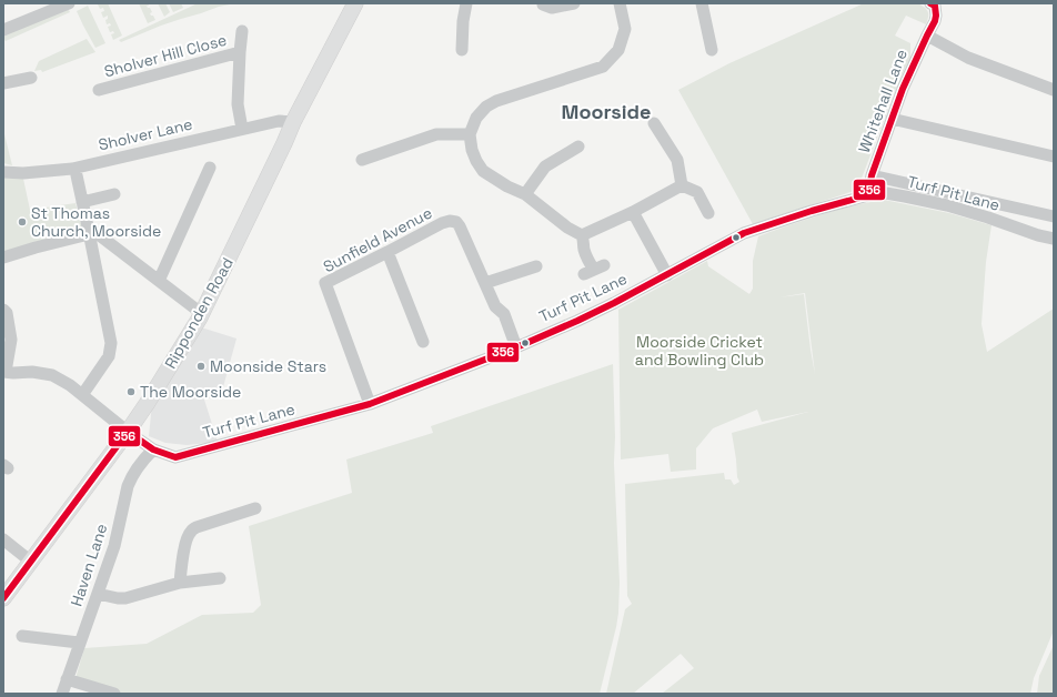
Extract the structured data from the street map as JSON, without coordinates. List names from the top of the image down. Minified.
{"streets":{"main road":["Ripponden Road"],"street":["Sholver Hill Close","Whitehall Lane","Sholver Lane","Turf Pit Lane","Sunfield Avenue","Haven Lane"]},"crossings":[["Sholver Hill Close","Sholver Lane"],["Whitehall Lane","Turf Pit Lane"],["Sholver Lane","Ripponden Road"],["Turf Pit Lane","Sunfield Avenue"],["Turf Pit Lane","Ripponden Road"],["Turf Pit Lane","Haven Lane"]],"districts":["Moorside"],"parks":["Moorside Cricket and Bowling Club"],"places":["St Thomas Church, Moorside","Moonside Stars","The Moorside"],"lines":["transit line 356"]}
